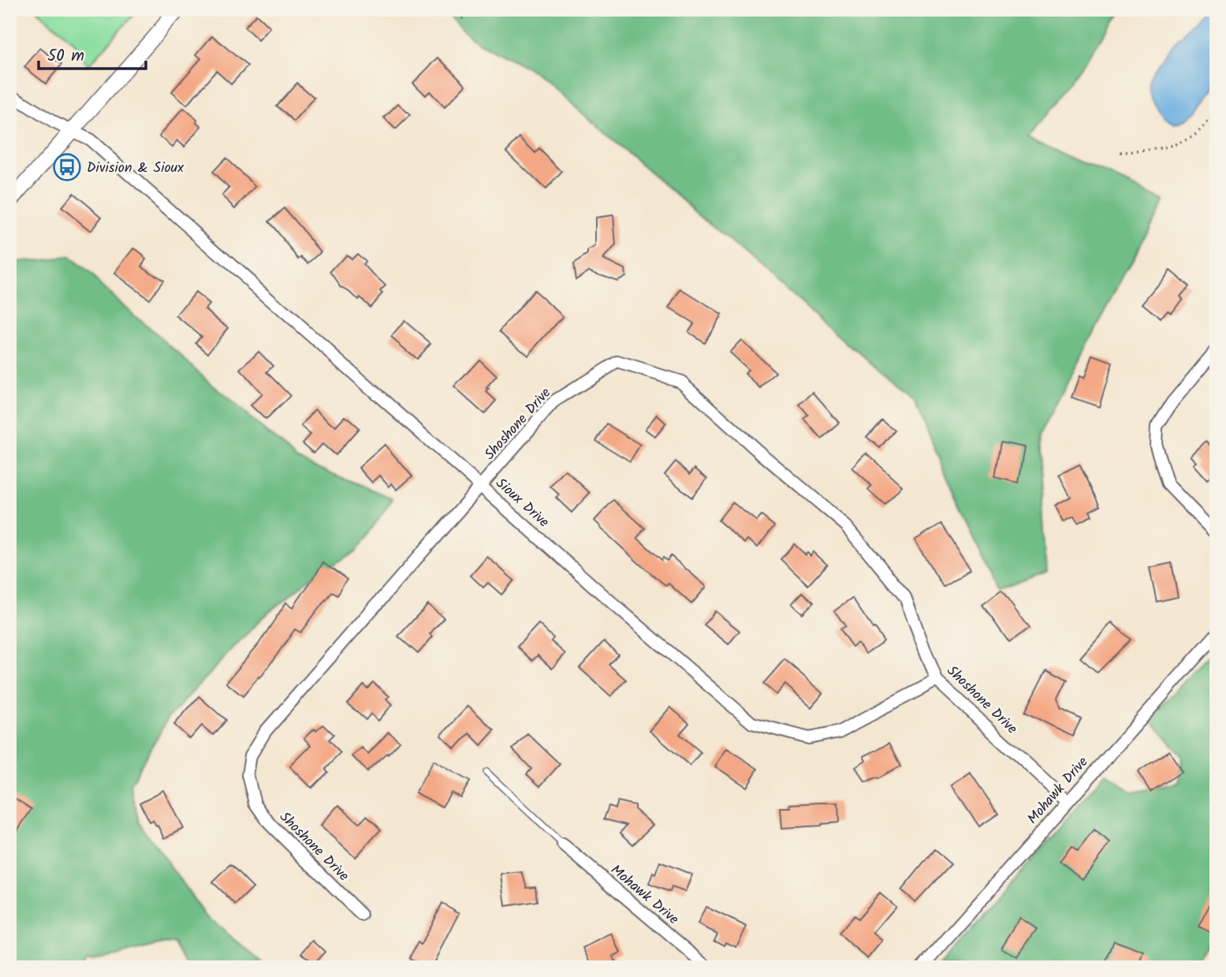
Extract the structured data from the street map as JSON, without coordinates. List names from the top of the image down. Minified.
{"streets":{"street":["Shoshone Drive","Sioux Drive","Mohawk Drive"]},"crossings":[["Shoshone Drive","Sioux Drive"],["Shoshone Drive","Mohawk Drive"]],"places":{"bus stop":["Division & Sioux"]},"scale_bar":"50 m"}
